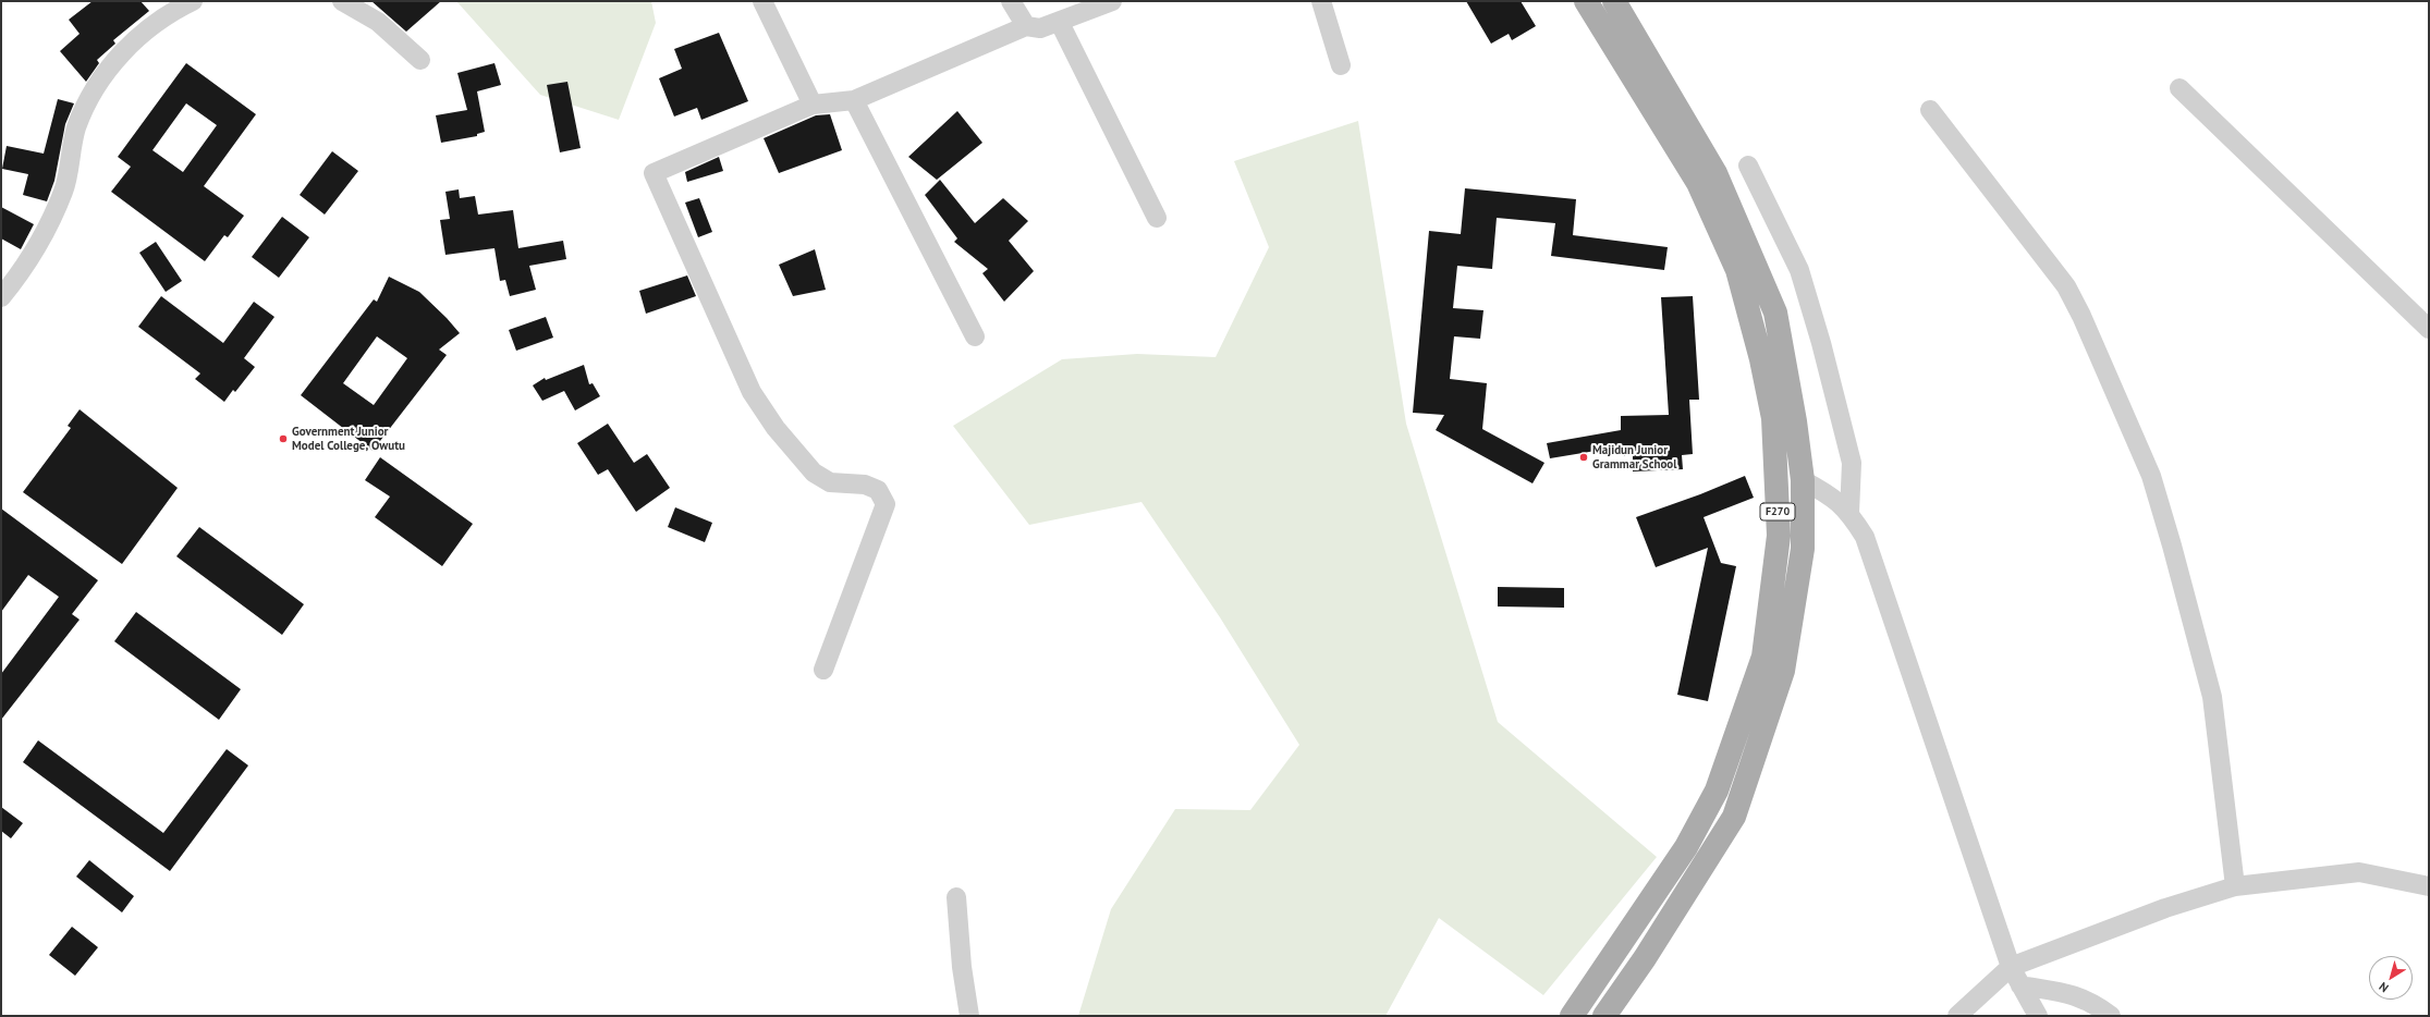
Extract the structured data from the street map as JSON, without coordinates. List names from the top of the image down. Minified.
{"streets":{"main road":["F270"]},"places":["Government Junior Model College, Owutu","Majidun Junior Grammar School"],"north":"bottom left"}
